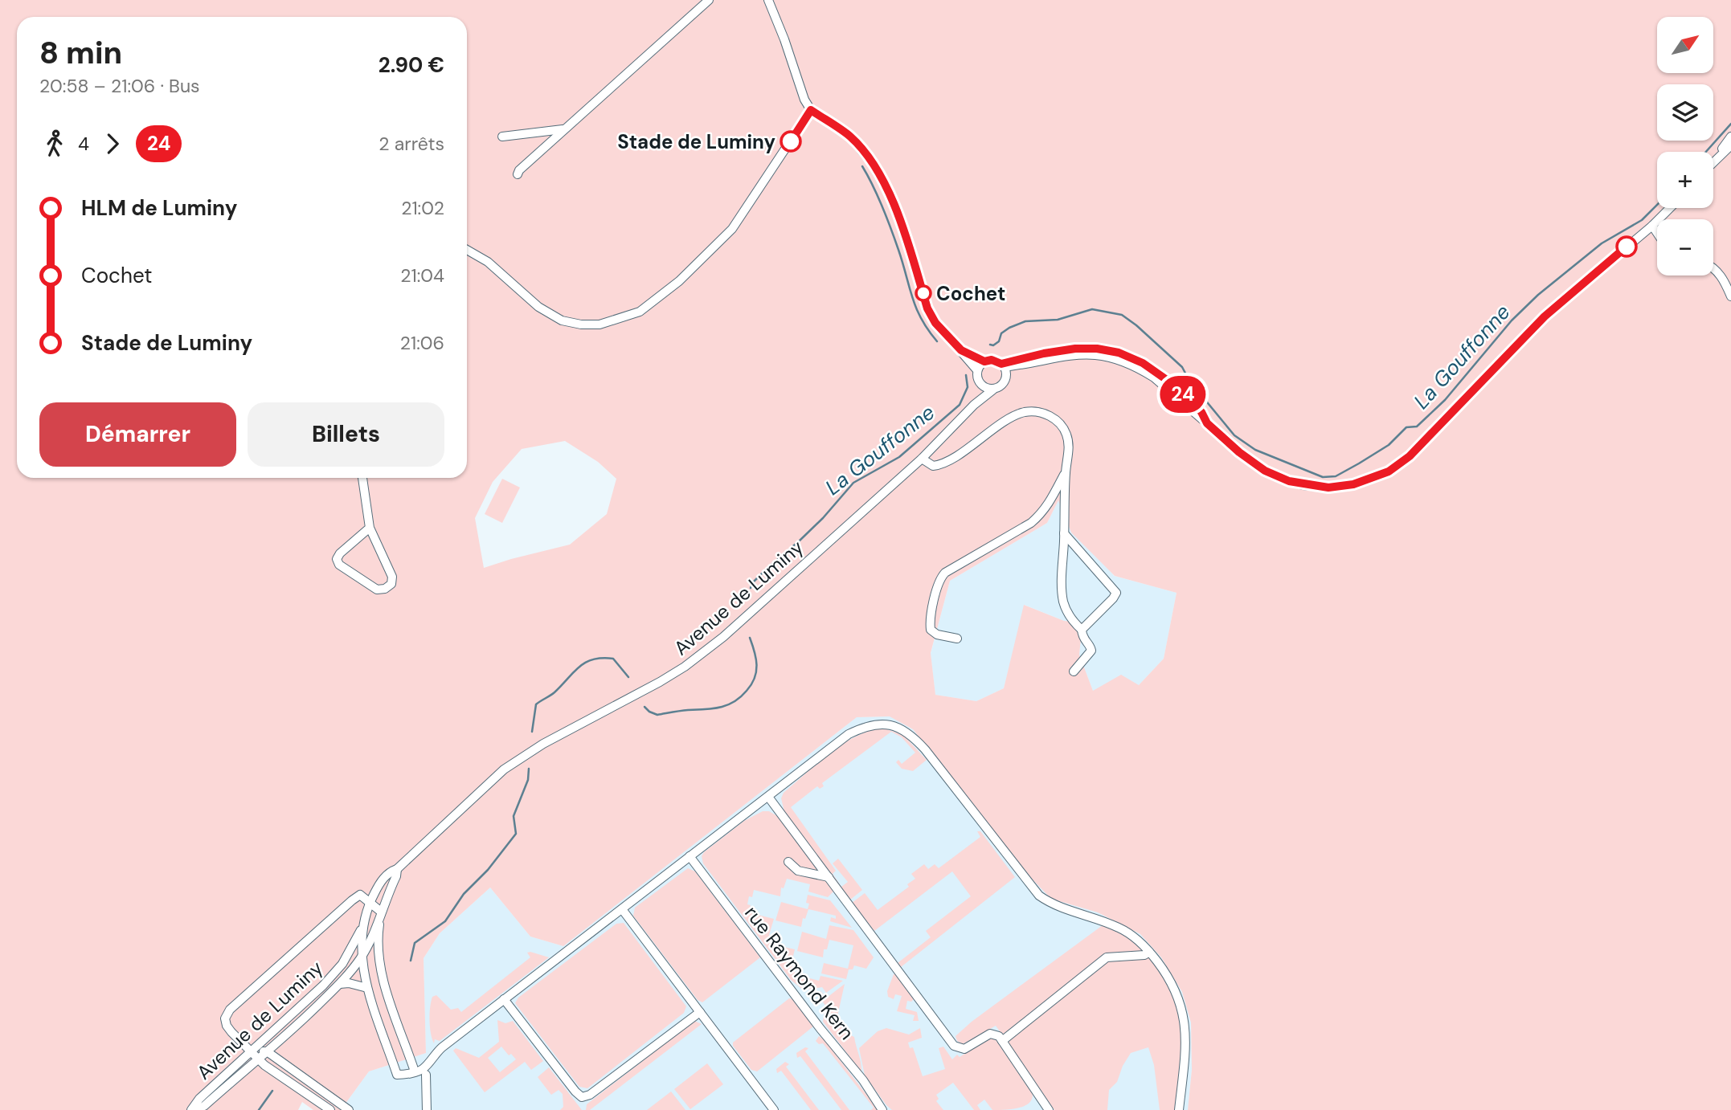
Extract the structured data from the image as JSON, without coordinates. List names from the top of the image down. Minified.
{"streets":{"street":["Avenue de Luminy","rue Raymond Kern"]},"water":["La Gouffonne"],"places":["Stade de Luminy","Cochet"],"lines":["bus line 24"],"north":"top right","page":{"on_map":"24","map_buttons":["+","−"],"heading":["8 min","20:58 – 21:06 · Bus","2.90 €"],"legs":["4","24","2 arrêts"],"list":[{"name":"HLM de Luminy","value":"21:02"},{"name":"Cochet","value":"21:04"},{"name":"Stade de Luminy","value":"21:06"}],"buttons":["Démarrer","Billets"]}}
